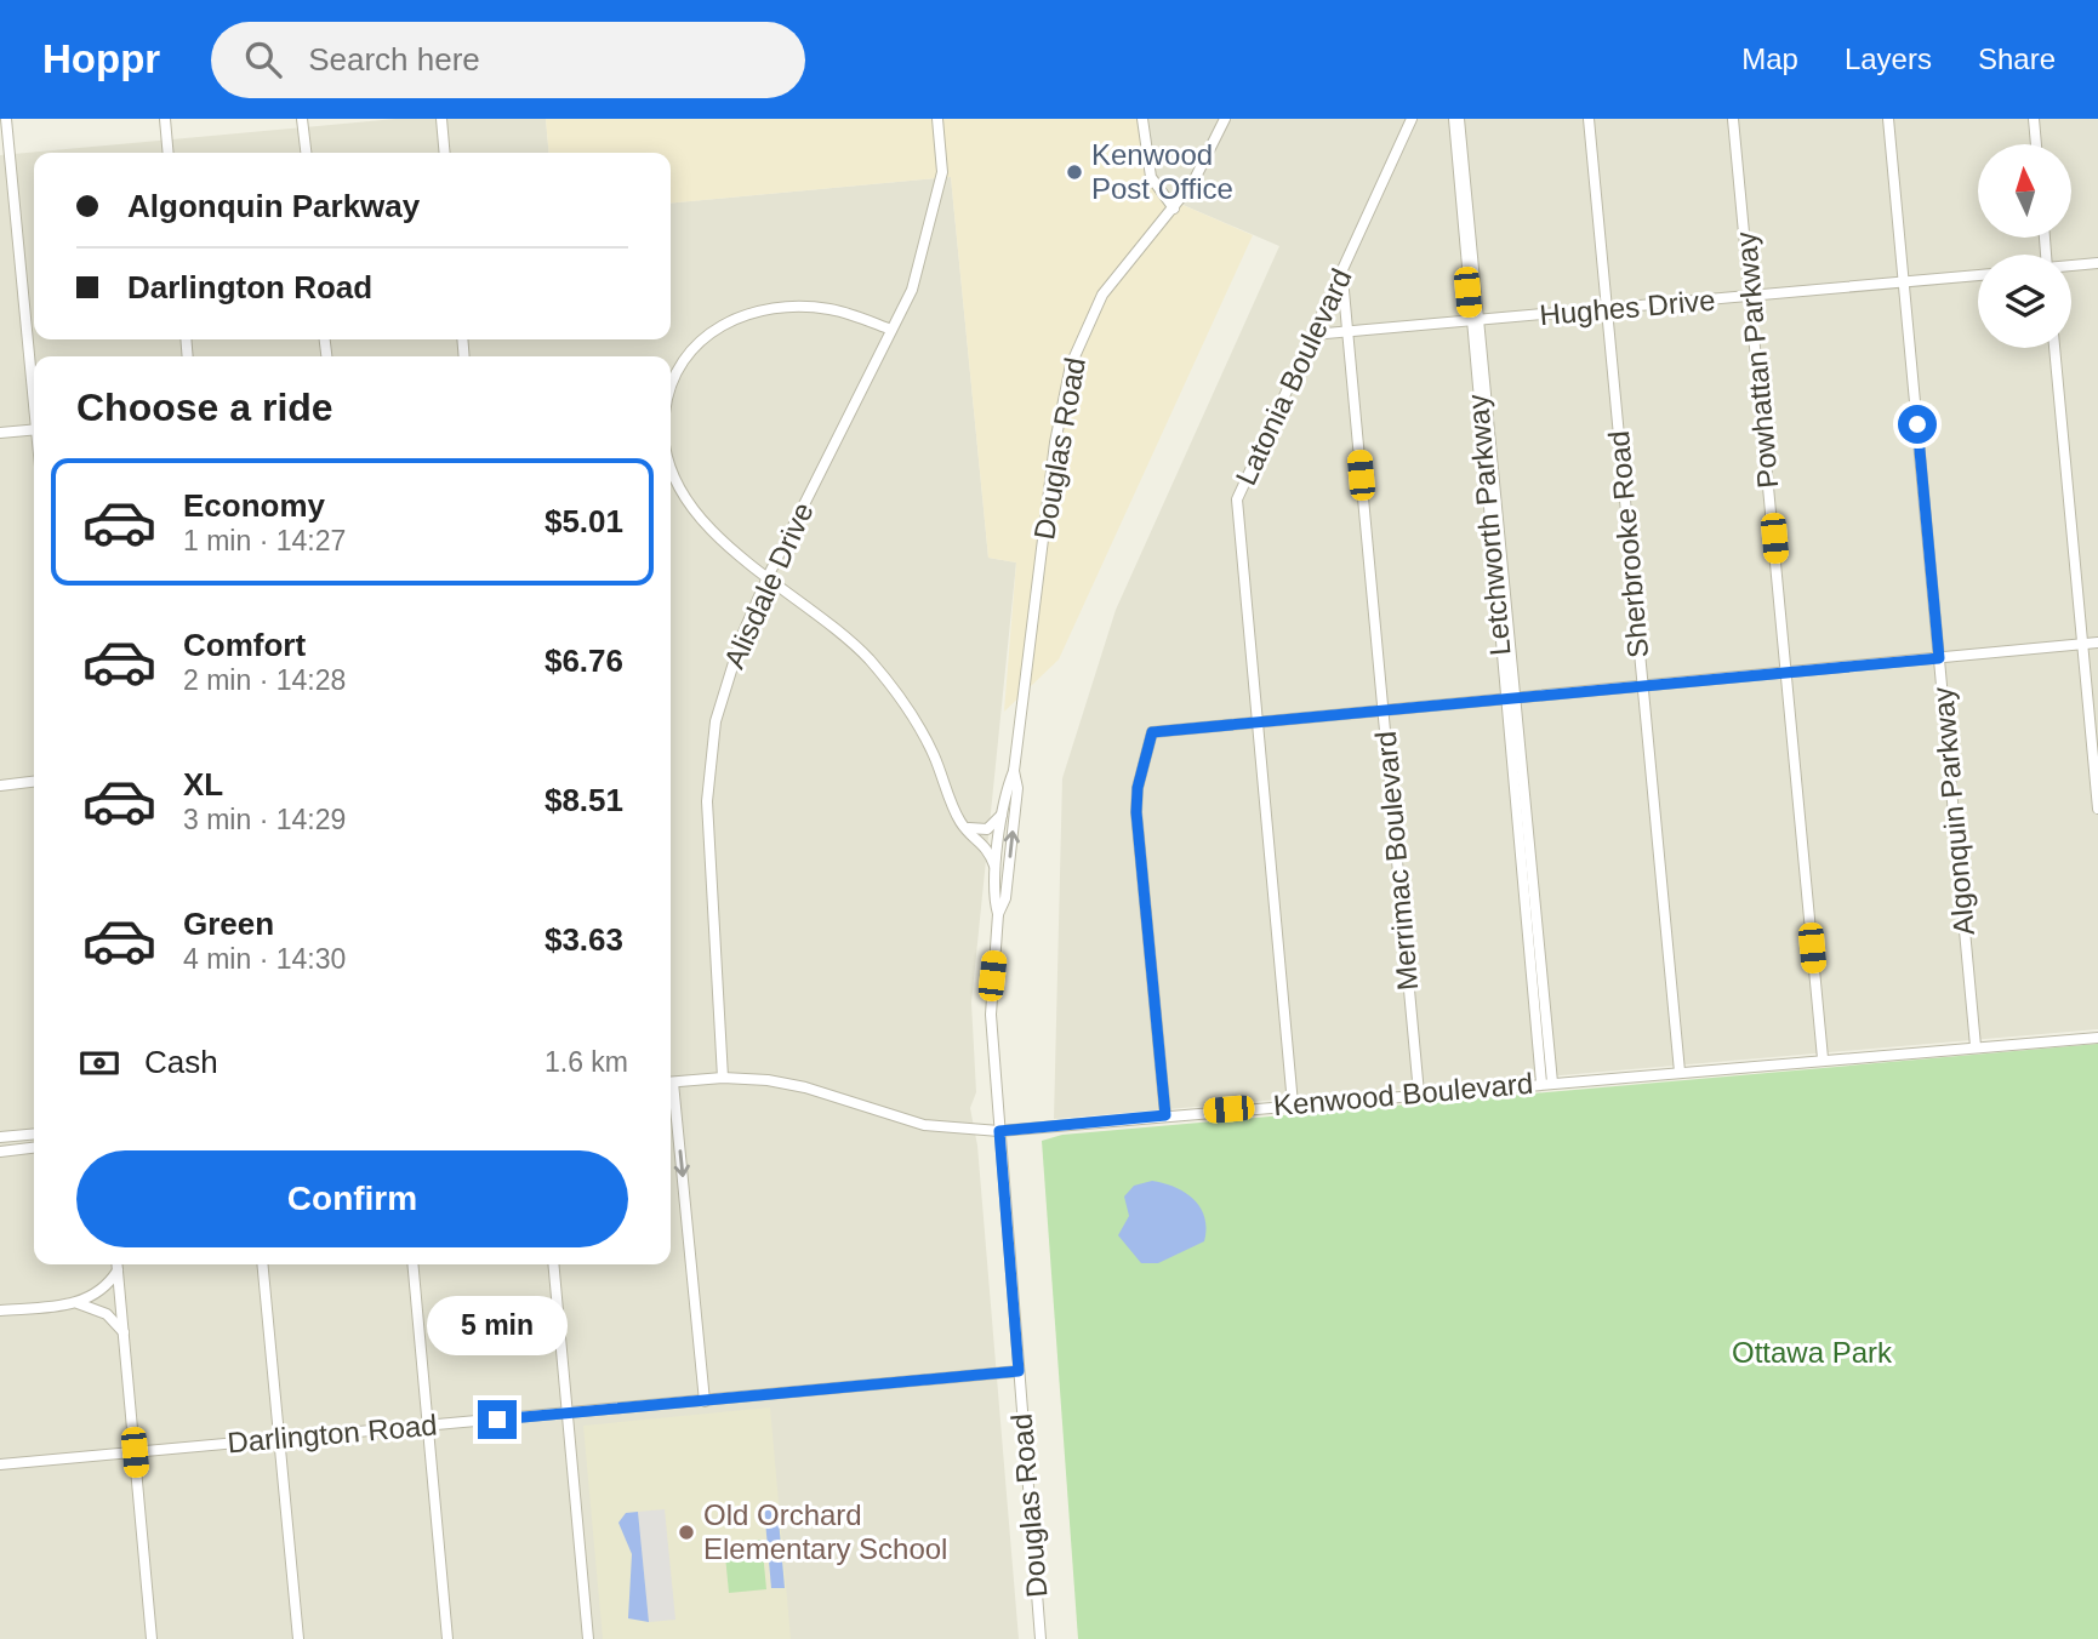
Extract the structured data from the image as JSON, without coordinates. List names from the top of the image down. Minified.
{"streets":{"street":["Hughes Drive","Powhattan Parkway","Latonia Boulevard","Douglas Road","Letchworth Parkway","Sherbrooke Road","Alisdale Drive","Algonquin Parkway","Merrimac Boulevard","Kenwood Boulevard","Darlington Road"]},"crossings":[["Hughes Drive","Powhattan Parkway"],["Hughes Drive","Latonia Boulevard"],["Hughes Drive","Letchworth Parkway"],["Hughes Drive","Sherbrooke Road"],["Hughes Drive","Algonquin Parkway"],["Hughes Drive","Merrimac Boulevard"],["Powhattan Parkway","Kenwood Boulevard"],["Latonia Boulevard","Merrimac Boulevard"],["Latonia Boulevard","Kenwood Boulevard"],["Douglas Road","Kenwood Boulevard"],["Douglas Road","Darlington Road"],["Letchworth Parkway","Kenwood Boulevard"],["Sherbrooke Road","Kenwood Boulevard"],["Alisdale Drive","Kenwood Boulevard"],["Algonquin Parkway","Kenwood Boulevard"],["Merrimac Boulevard","Kenwood Boulevard"]],"parks":["Ottawa Park"],"places":["Kenwood Post Office","Old Orchard Elementary School"],"north":"top","page":{"header":"Hoppr","search":"Search here","nav":["Map","Layers","Share"],"banner":["Algonquin Parkway","Darlington Road"],"heading":"Choose a ride","list":[{"name":"Economy","note":"1 min · 14:27","value":"$5.01"},{"name":"Comfort","note":"2 min · 14:28","value":"$6.76"},{"name":"XL","note":"3 min · 14:29","value":"$8.51"},{"name":"Green","note":"4 min · 14:30","value":"$3.63"}],"pay":["Cash","1.6 km"],"buttons":"Confirm","bubble":"5 min"}}
